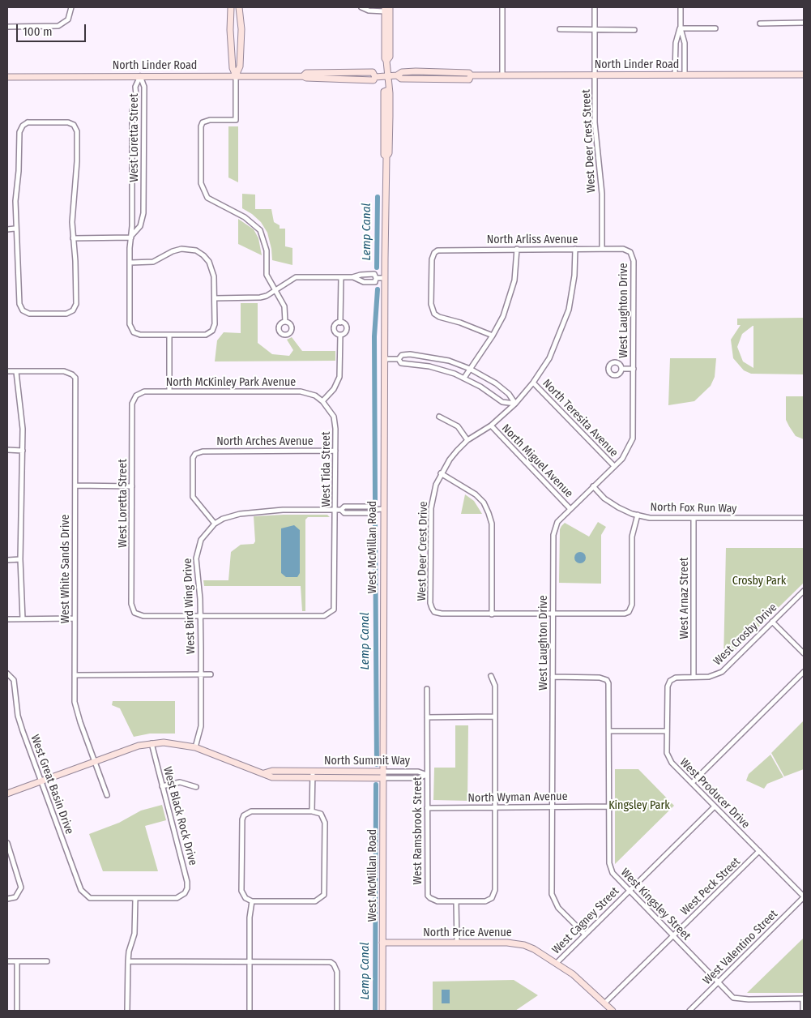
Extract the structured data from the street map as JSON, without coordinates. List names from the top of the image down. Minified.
{"streets":{"main road":["North Linder Road","West McMillan Road","North Summit Way","North Price Avenue"],"street":["West Loretta Street","West Deer Crest Street","North Arliss Avenue","West Laughton Drive","North McKinley Park Avenue","North Teresita Avenue","North Arches Avenue","North Miguel Avenue","West Tida Street","North Fox Run Way","West Deer Crest Drive","West White Sands Drive","West Arnaz Street","West Bird Wing Drive","West Crosby Drive","West Great Basin Drive","West Producer Drive","North Wyman Avenue","West Black Rock Drive","West Ramsbrook Street","West Peck Street","West Kingsley Street","West Cagney Street","West Valentino Street"]},"crossings":[["North Linder Road","West Loretta Street"],["North Linder Road","West Deer Crest Street"],["North Linder Road","West McMillan Road"],["West Loretta Street","North McKinley Park Avenue"],["West Loretta Street","West Tida Street"],["West Loretta Street","West Bird Wing Drive"],["West Deer Crest Street","North Arliss Avenue"],["North Arliss Avenue","West Laughton Drive"],["North Arliss Avenue","West Deer Crest Drive"],["West Laughton Drive","North Teresita Avenue"],["West Laughton Drive","North Miguel Avenue"],["West Laughton Drive","North Fox Run Way"],["West Laughton Drive","North Wyman Avenue"],["West Laughton Drive","West Kingsley Street"],["West Laughton Drive","West Cagney Street"],["North McKinley Park Avenue","West Tida Street"],["North Teresita Avenue","West Deer Crest Drive"],["North Arches Avenue","West Tida Street"],["North Arches Avenue","West Bird Wing Drive"],["North Miguel Avenue","West Deer Crest Drive"],["West Tida Street","West Bird Wing Drive"],["North Fox Run Way","West Arnaz Street"],["West McMillan Road","North Summit Way"],["West McMillan Road","North Price Avenue"],["West White Sands Drive","North Summit Way"],["West Arnaz Street","West Crosby Drive"],["West Bird Wing Drive","North Summit Way"],["West Crosby Drive","West Producer Drive"],["North Summit Way","West Great Basin Drive"],["North Summit Way","West Black Rock Drive"],["North Summit Way","West Ramsbrook Street"],["West Great Basin Drive","West Black Rock Drive"],["West Producer Drive","West Peck Street"],["West Producer Drive","West Cagney Street"],["West Producer Drive","West Valentino Street"],["North Wyman Avenue","West Ramsbrook Street"],["North Wyman Avenue","West Kingsley Street"],["West Peck Street","West Kingsley Street"],["West Peck Street","North Price Avenue"],["West Kingsley Street","West Cagney Street"],["West Kingsley Street","West Valentino Street"],["West Cagney Street","North Price Avenue"]],"water":["Lemp Canal"],"parks":["Crosby Park","Kingsley Park"],"scale_bar":"100 m"}
